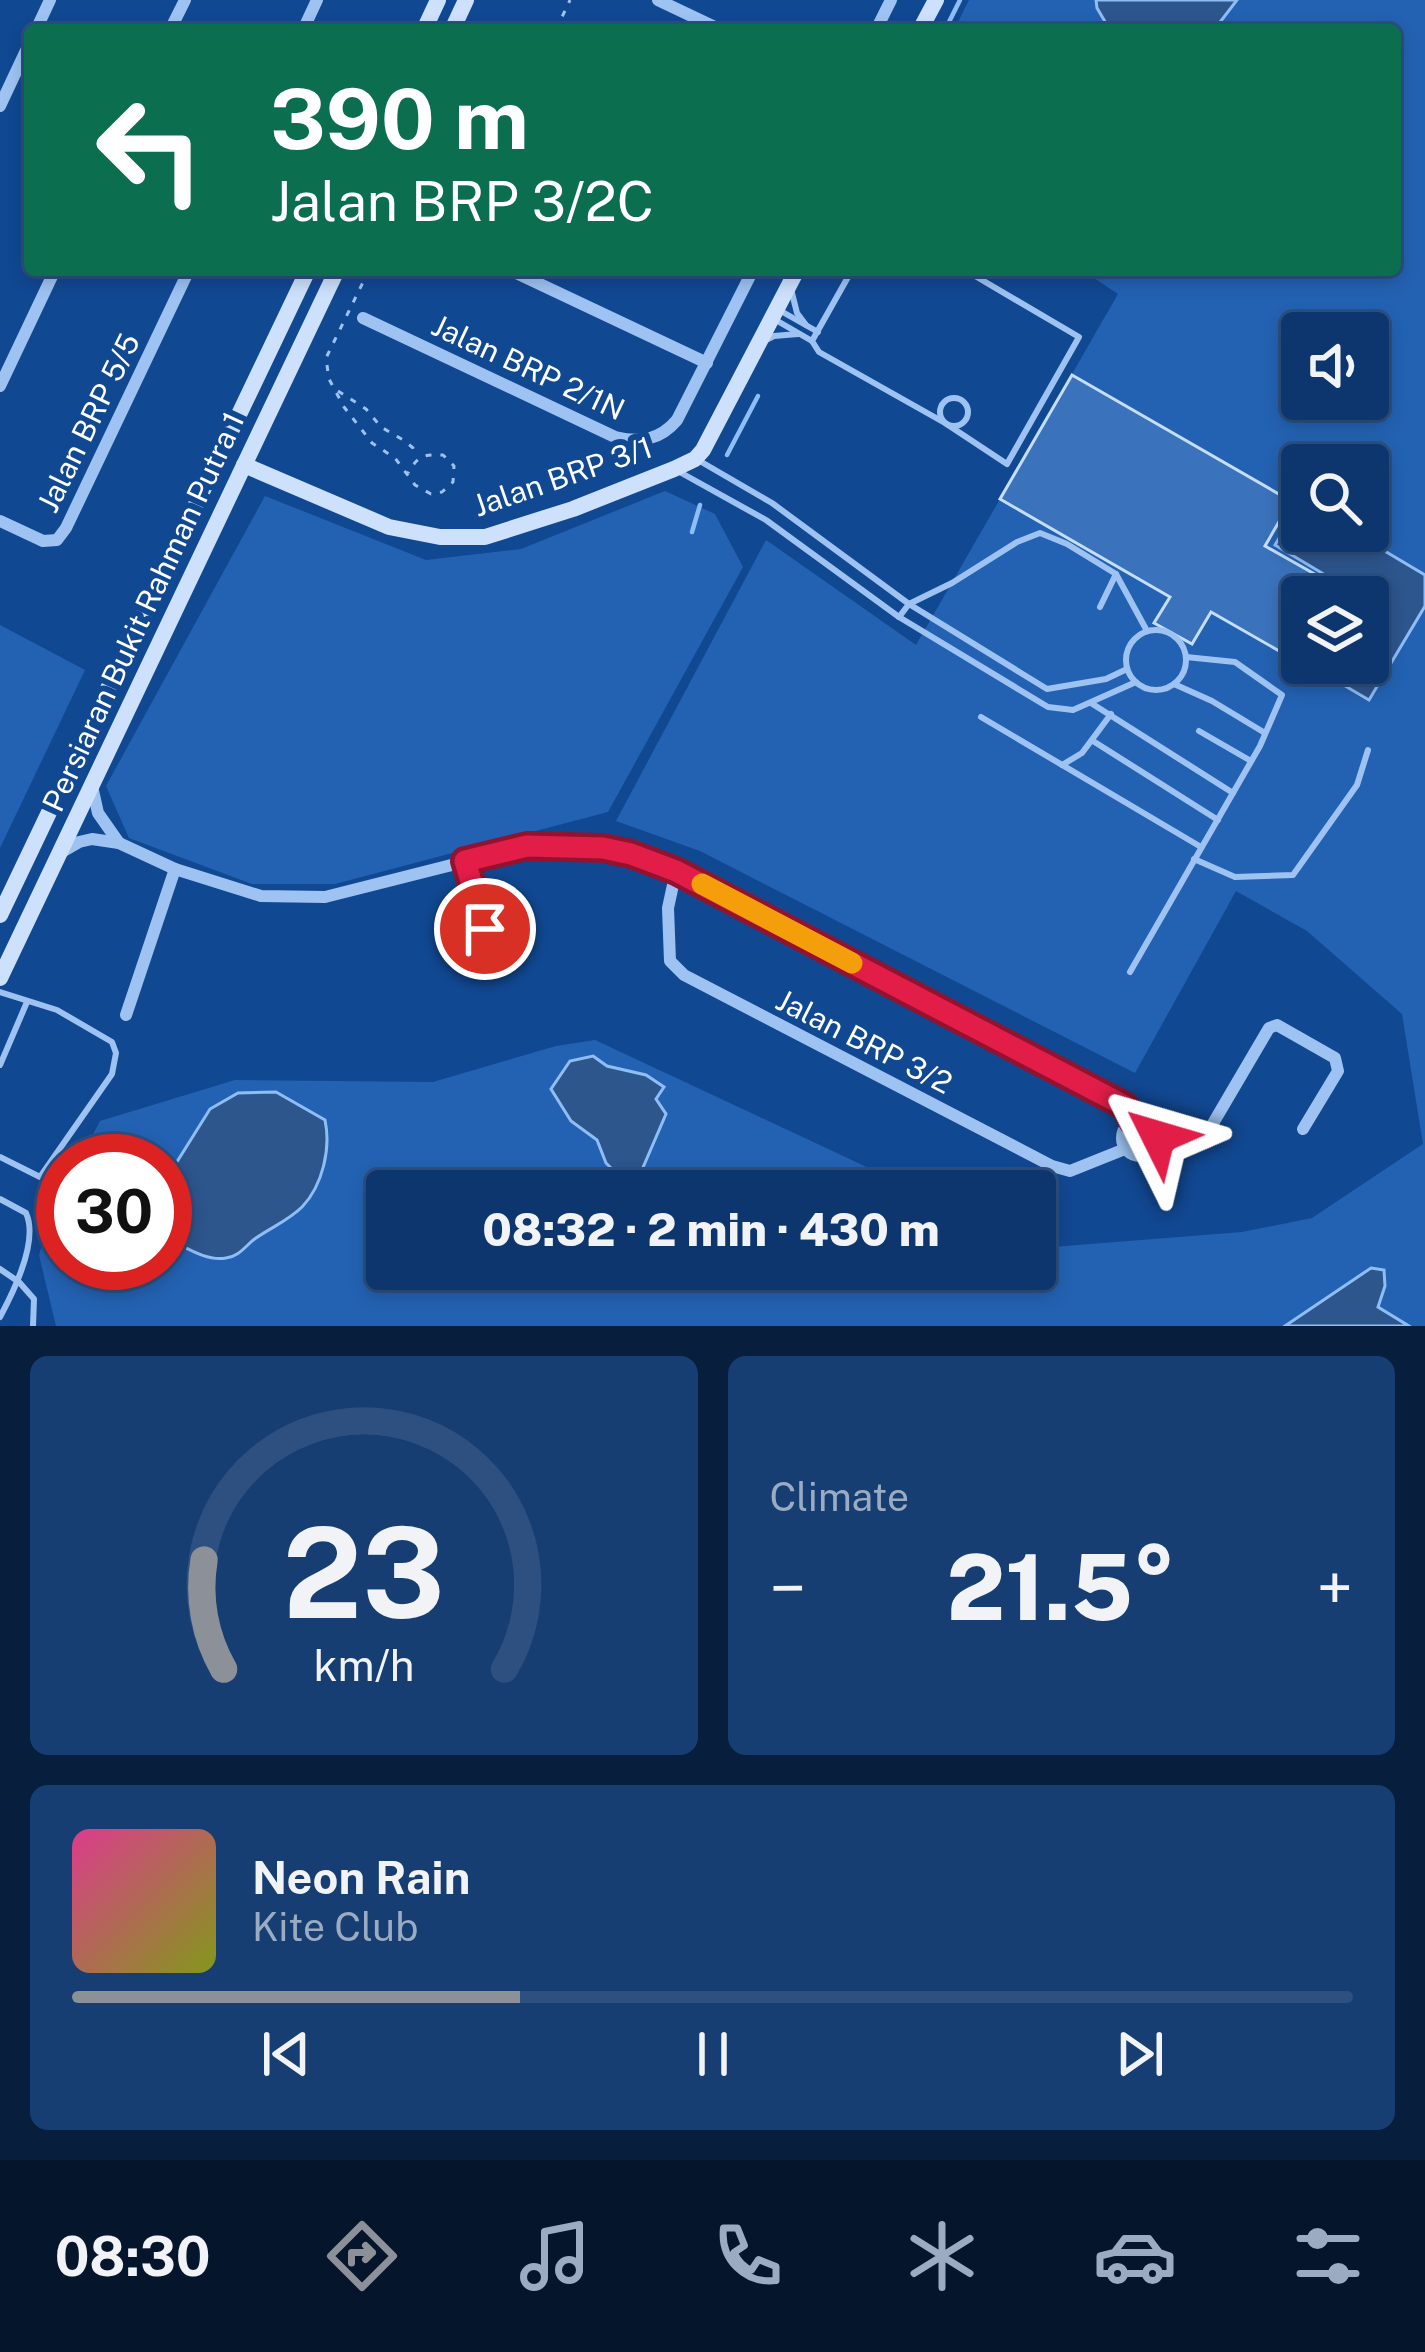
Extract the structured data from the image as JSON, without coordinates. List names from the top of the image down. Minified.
{"streets":{"main road":["Jalan BRP 3/1","Persiaran Bukit Rahman Putra 1"],"street":["Jalan BRP 2/1N","Jalan BRP 5/5","Jalan BRP 3/2"]},"crossings":[["Jalan BRP 3/1","Persiaran Bukit Rahman Putra 1"]],"page":{"turn":["390 m","Jalan BRP 3/2C"],"limit":"30","trip":"08:32 · 2 min · 430 m","tile":"Climate","heat":["−","21.5°","+"],"song":["Neon Rain","Kite Club"],"tabs":"08:30","gauge":["23","km/h"]}}
